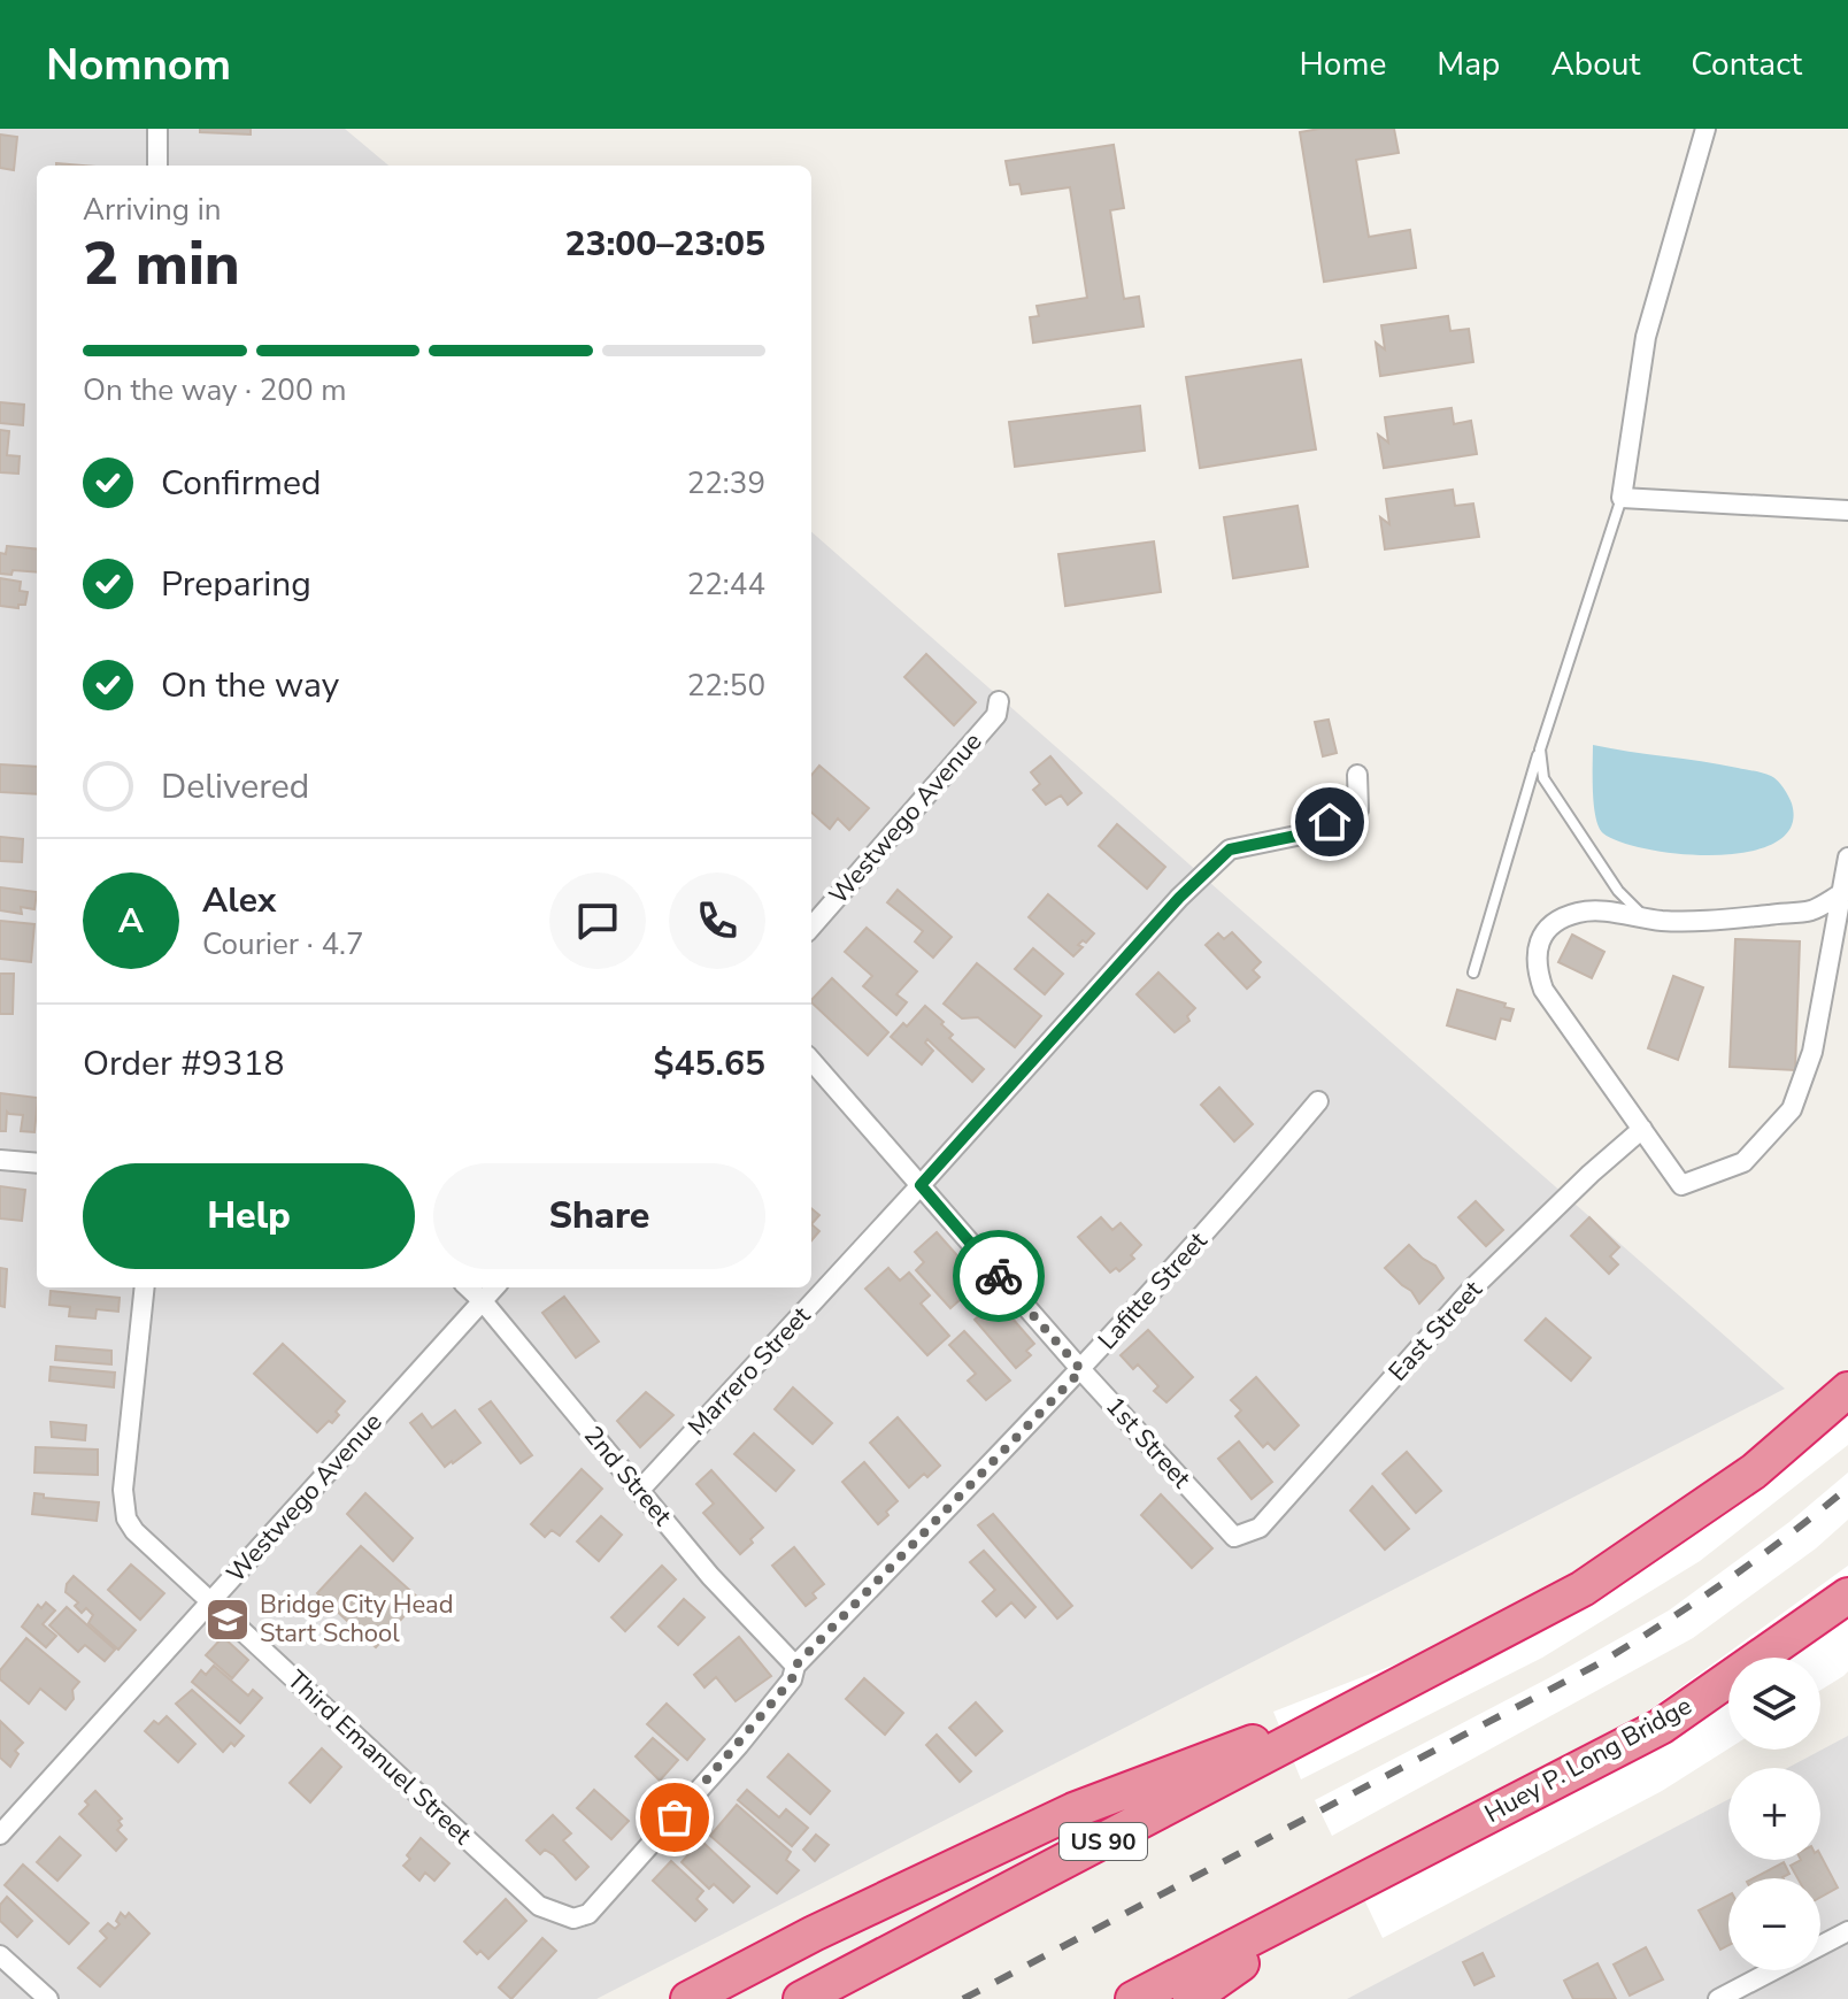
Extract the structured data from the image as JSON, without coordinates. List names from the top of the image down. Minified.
{"streets":{"highway":["Huey P. Long Bridge","US 90"],"street":["Westwego Avenue","Lafitte Street","East Street","Marrero Street","1st Street","2nd Street","Third Emanuel Street"]},"crossings":[["Westwego Avenue","2nd Street"],["Westwego Avenue","Third Emanuel Street"],["Lafitte Street","1st Street"],["Lafitte Street","2nd Street"],["Lafitte Street","Third Emanuel Street"],["East Street","1st Street"],["Marrero Street","1st Street"],["Marrero Street","2nd Street"]],"places":{"school or university":["Bridge City Head Start School"]},"page":{"header":"Nomnom","nav":["Home","Map","About","Contact"],"heading":["2 min","Arriving in","23:00–23:05"],"panel":["Alex","Courier · 4.7","Order #9318","$45.65"],"bar":"On the way · 200 m","list":[["Confirmed","22:39"],["Preparing","22:44"],["On the way","22:50"],"Delivered"],"round":"A","buttons":["Help","Share"],"map_buttons":["+","−"]}}
